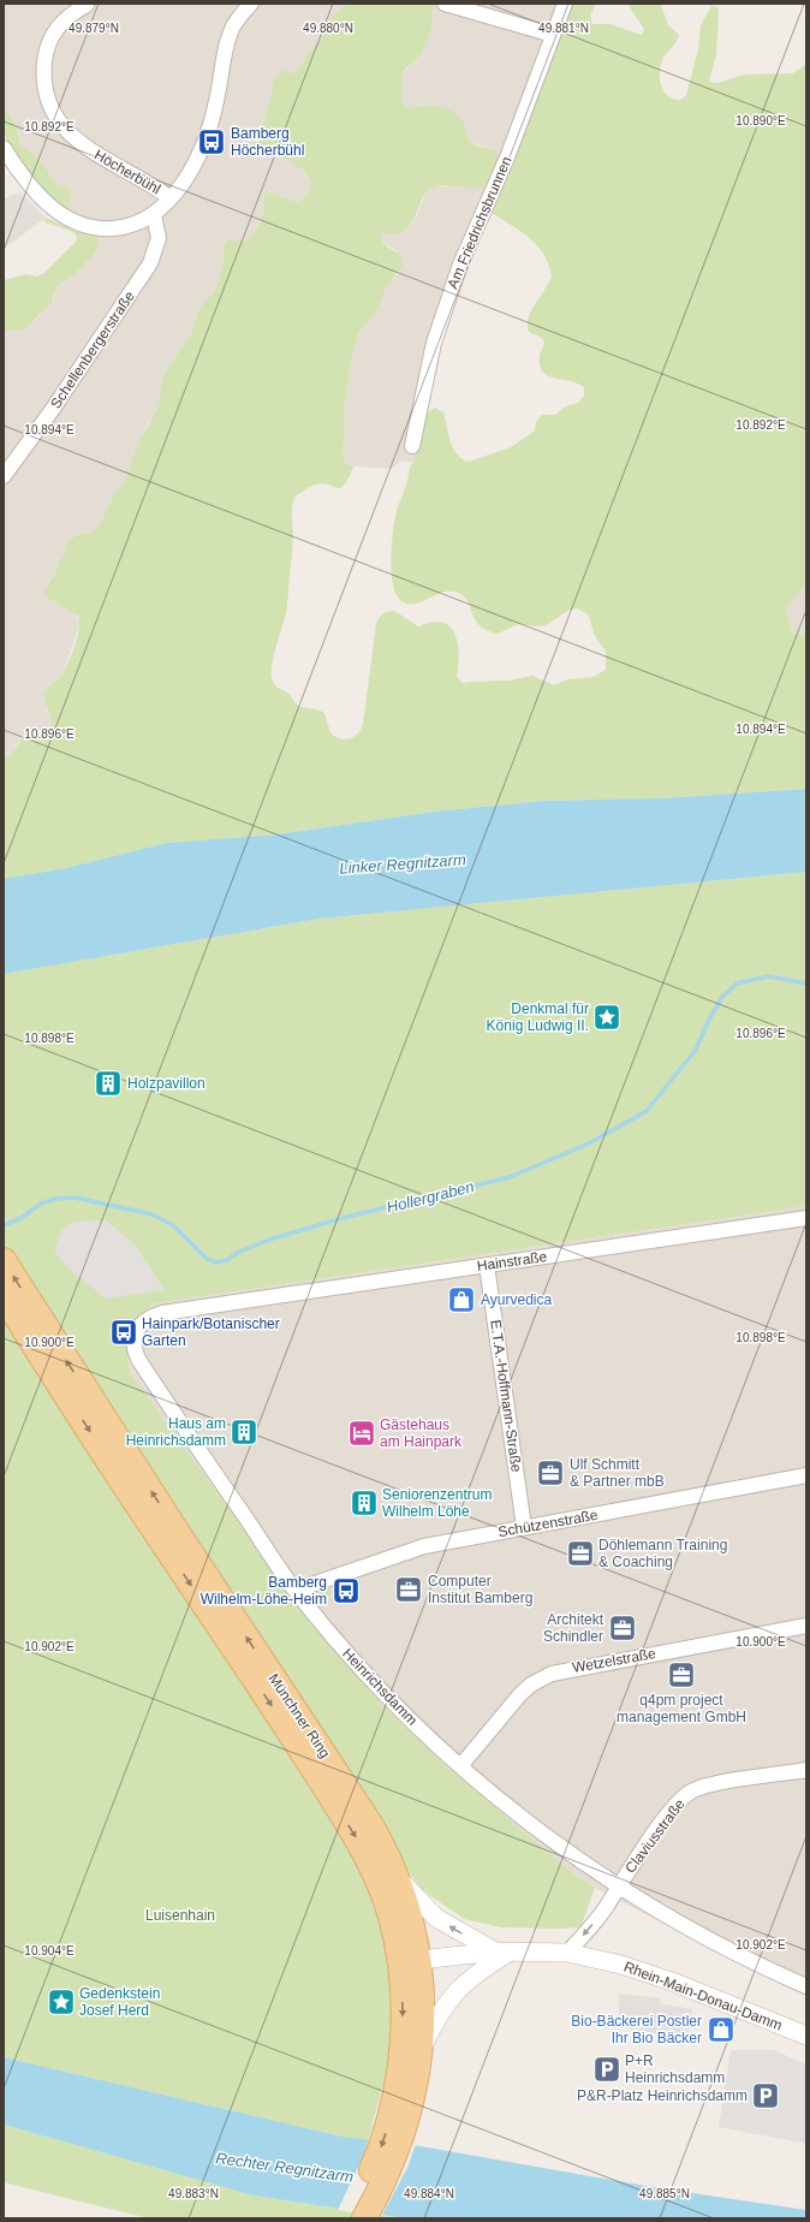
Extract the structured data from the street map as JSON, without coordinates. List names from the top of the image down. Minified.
{"streets":{"main road":["Münchner Ring"],"street":["Höcherbühl","Am Friedrichsbrunnen","Schellenbergerstraße","Hainstraße","E.T.A.-Hoffmann-Straße","Schützenstraße","Wetzelstraße","Heinrichsdamm","Claviusstraße","Rhein-Main-Donau-Damm"]},"crossings":[["Hainstraße","E.T.A.-Hoffmann-Straße"],["Hainstraße","Heinrichsdamm"],["E.T.A.-Hoffmann-Straße","Schützenstraße"],["Schützenstraße","Heinrichsdamm"],["Wetzelstraße","Heinrichsdamm"],["Heinrichsdamm","Claviusstraße"],["Münchner Ring","Rhein-Main-Donau-Damm"],["Claviusstraße","Rhein-Main-Donau-Damm"]],"water":["Linker Regnitzarm","Hollergraben","Rechter Regnitzarm"],"parks":["Luisenhain"],"places":{"bus stop":["Bamberg Höcherbühl","Hainpark/Botanischer Garten","Bamberg Wilhelm-Löhe-Heim"],"place":["Denkmal für König Ludwig II.","Gedenkstein Josef Herd"],"building":["Holzpavillon","Haus am Heinrichsdamm","Seniorenzentrum Wilhelm Löhe"],"shop":["Ayurvedica","Bio-Bäckerei Postler Ihr Bio Bäcker"],"hotel":["Gästehaus am Hainpark"],"office":["Ulf Schmitt & Partner mbB","Döhlemann Training & Coaching","Computer Institut Bamberg","Architekt Schindler","q4pm project management GmbH"],"parking":["P+R Heinrichsdamm","P&R-Platz Heinrichsdamm"]},"coordinates":["49.879°N","49.880°N","49.881°N","10.890°E","10.892°E","10.894°E","10.896°E","10.898°E","10.900°E","10.902°E","10.904°E","49.883°N","49.884°N","49.885°N"]}
